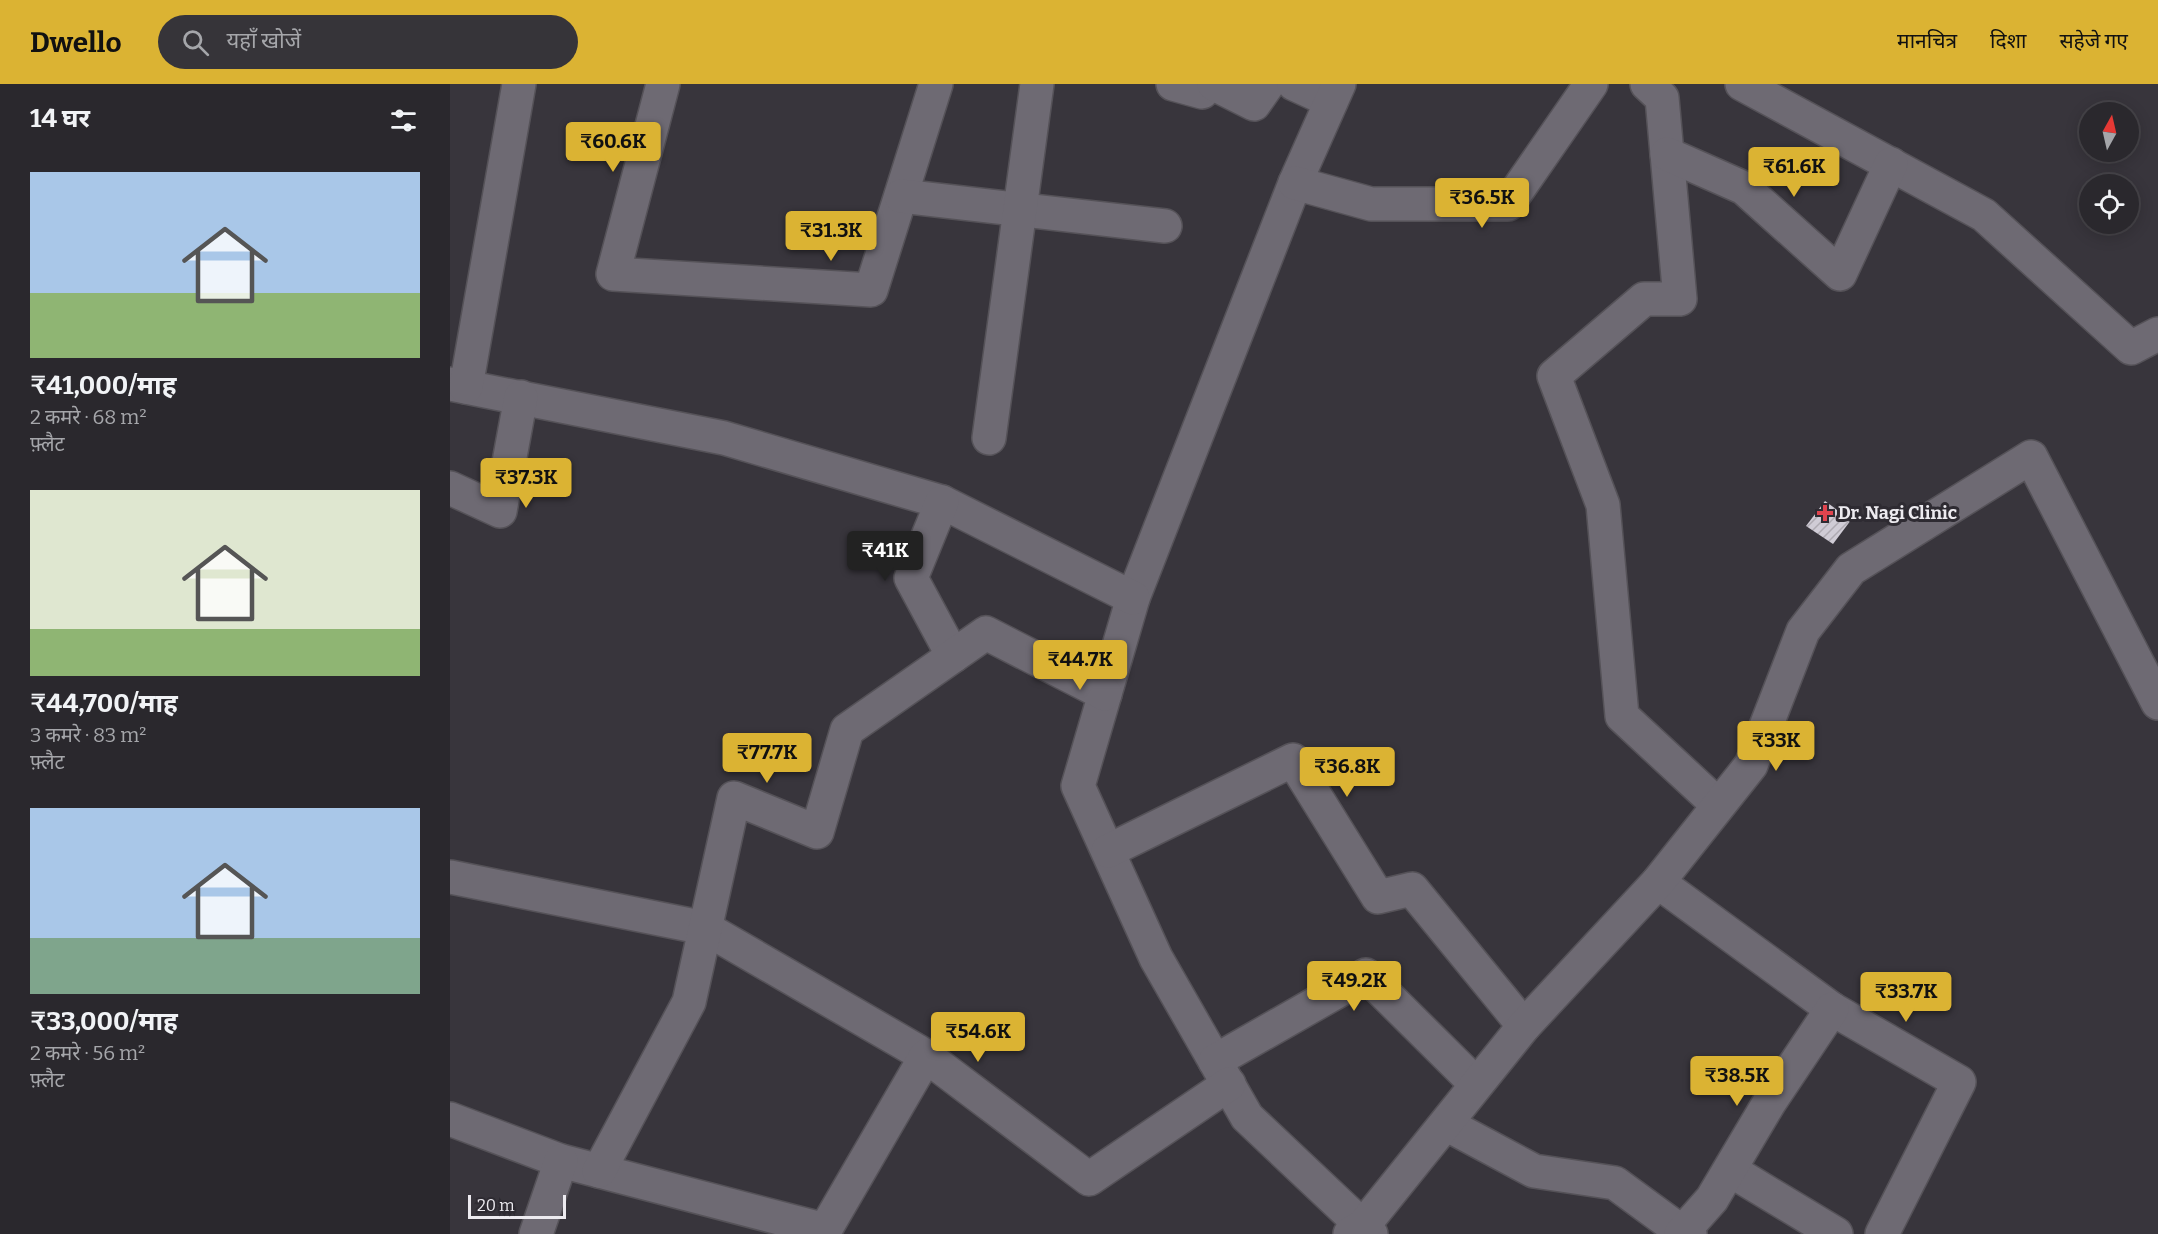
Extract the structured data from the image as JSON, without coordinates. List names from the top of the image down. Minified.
{"places":{"health":["Dr. Nagi Clinic"]},"scale_bar":"20 m","north":"top","page":{"header":"Dwello","search":"यहाँ खोजें","nav":["मानचित्र","दिशा","सहेजे गए"],"heading":"14 घर","price":["₹60.6K","₹61.6K","₹36.5K","₹31.3K","₹37.3K","₹41K","₹44.7K","₹33K","₹77.7K","₹36.8K","₹49.2K","₹33.7K","₹54.6K","₹38.5K"],"list":[{"name":"₹41,000/माह","note":"2 कमरे · 68 m² · फ़्लैट"},{"name":"₹44,700/माह","note":"3 कमरे · 83 m² · फ़्लैट"},{"name":"₹33,000/माह","note":"2 कमरे · 56 m² · फ़्लैट"}],"scale":"20 m"}}
